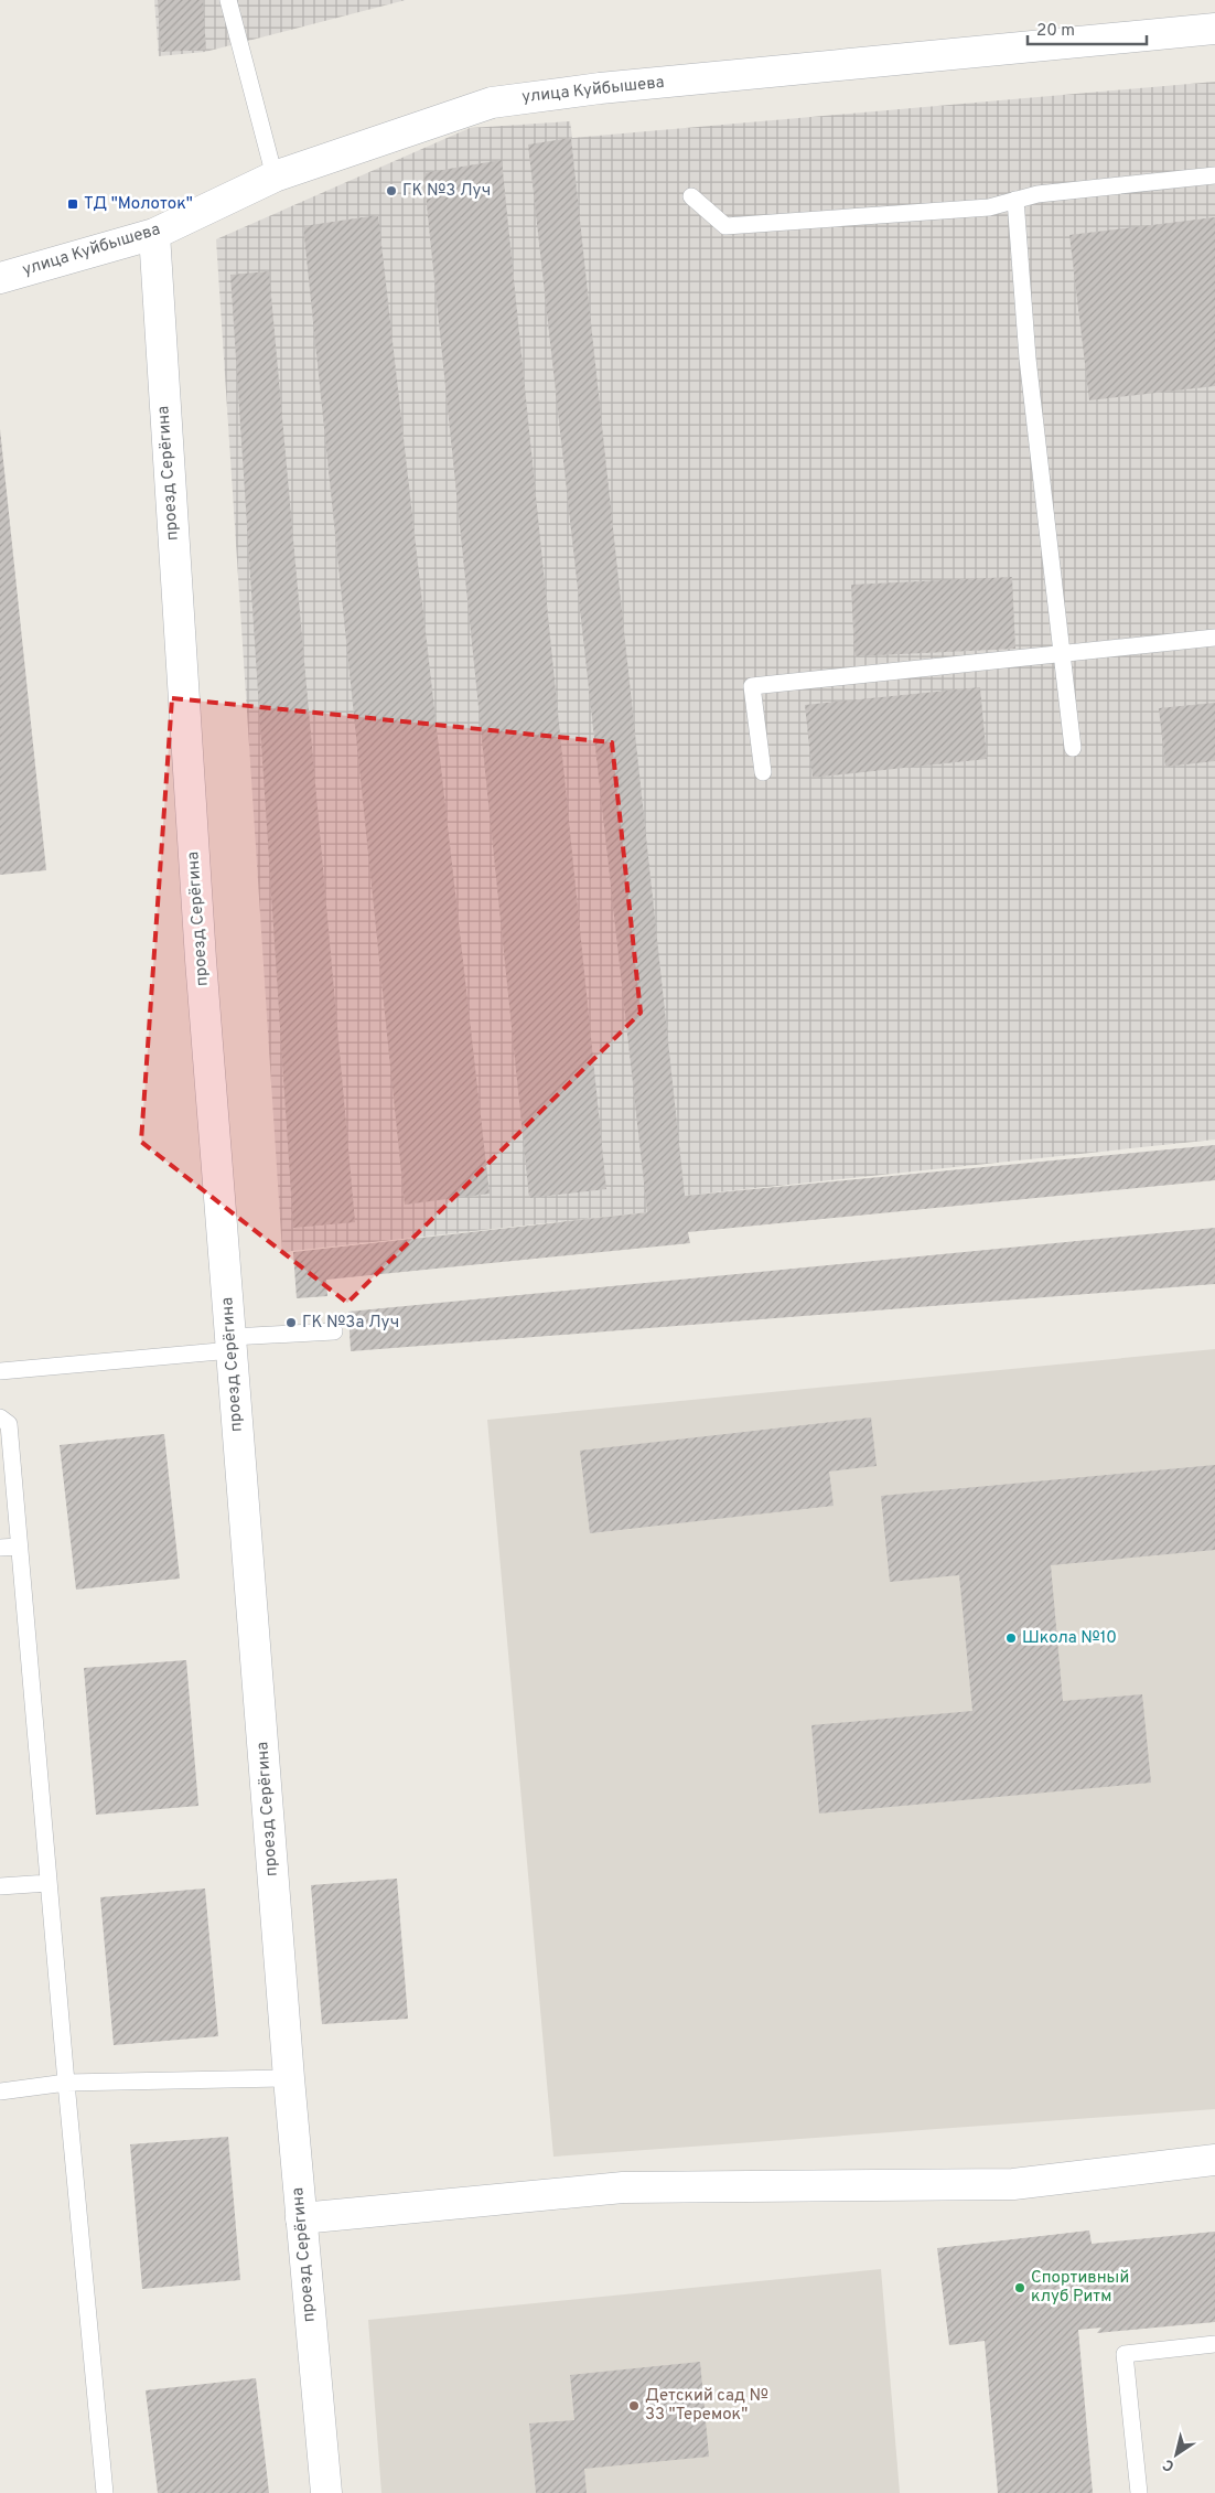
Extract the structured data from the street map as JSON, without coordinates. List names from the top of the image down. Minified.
{"streets":{"street":["улица Куйбышева","проезд Серёгина"]},"crossings":[["улица Куйбышева","проезд Серёгина"]],"places":{"other":["ГК №3 Луч","ГК №3а Луч","Школа №10","Спортивный клуб Ритм","Детский сад № 33 \"Теремок\""],"transit":["ТД \"Молоток\""]},"scale_bar":"20 m","north":"bottom left"}
